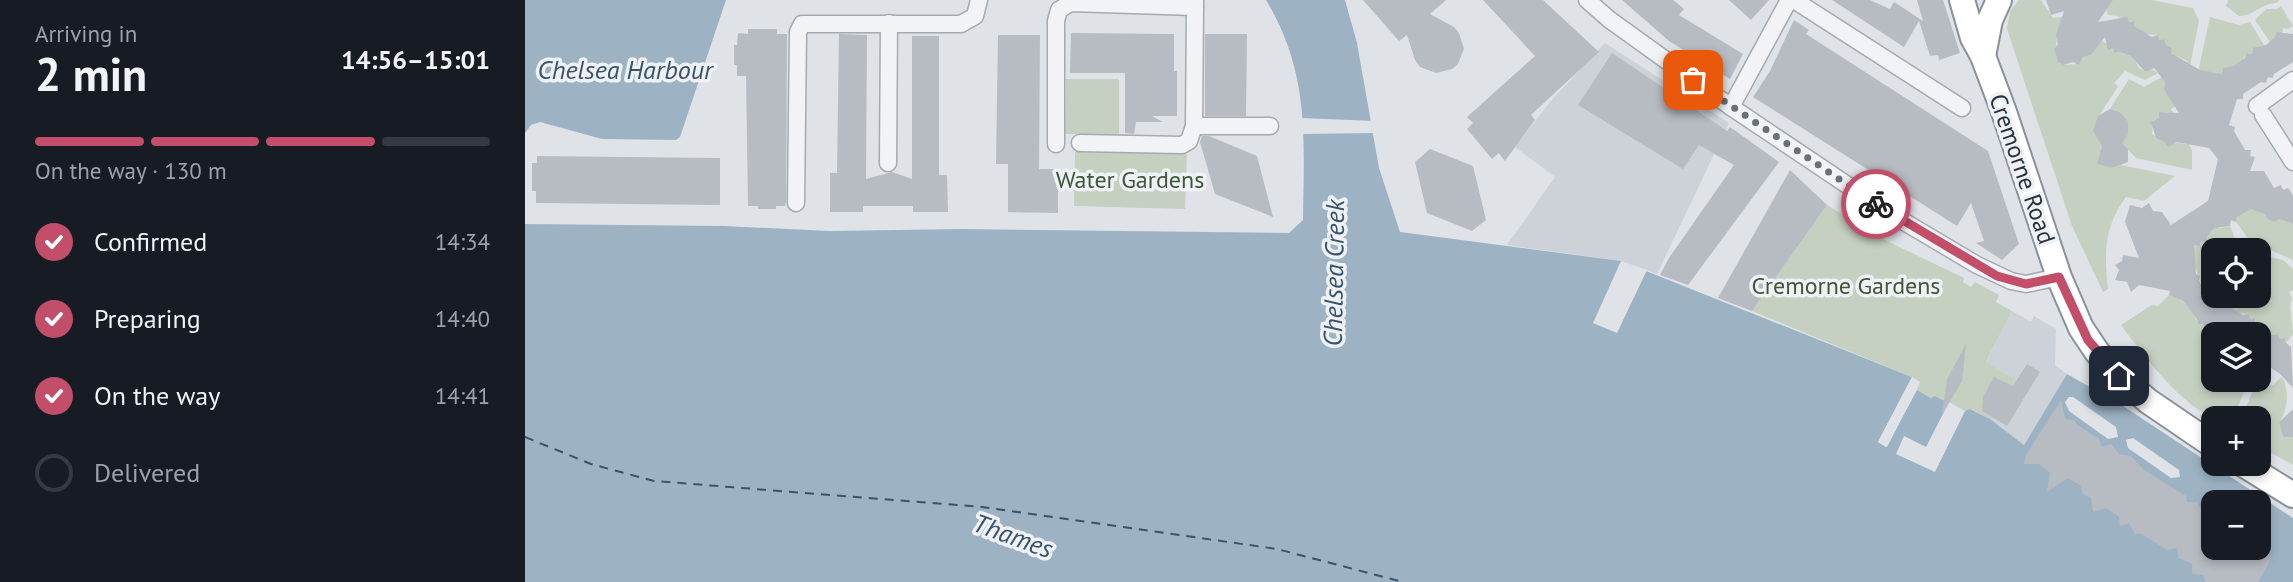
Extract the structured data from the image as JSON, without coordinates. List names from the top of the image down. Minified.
{"streets":{"highway":["Cremorne Road"]},"water":["Chelsea Harbour","Chelsea Creek","Thames"],"parks":["Water Gardens","Cremorne Gardens"],"page":{"heading":["2 min","Arriving in","14:56–15:01"],"bar":"On the way · 130 m","list":[["Confirmed","14:34"],["Preparing","14:40"],["On the way","14:41"],"Delivered"],"map_buttons":["+","−"]}}
